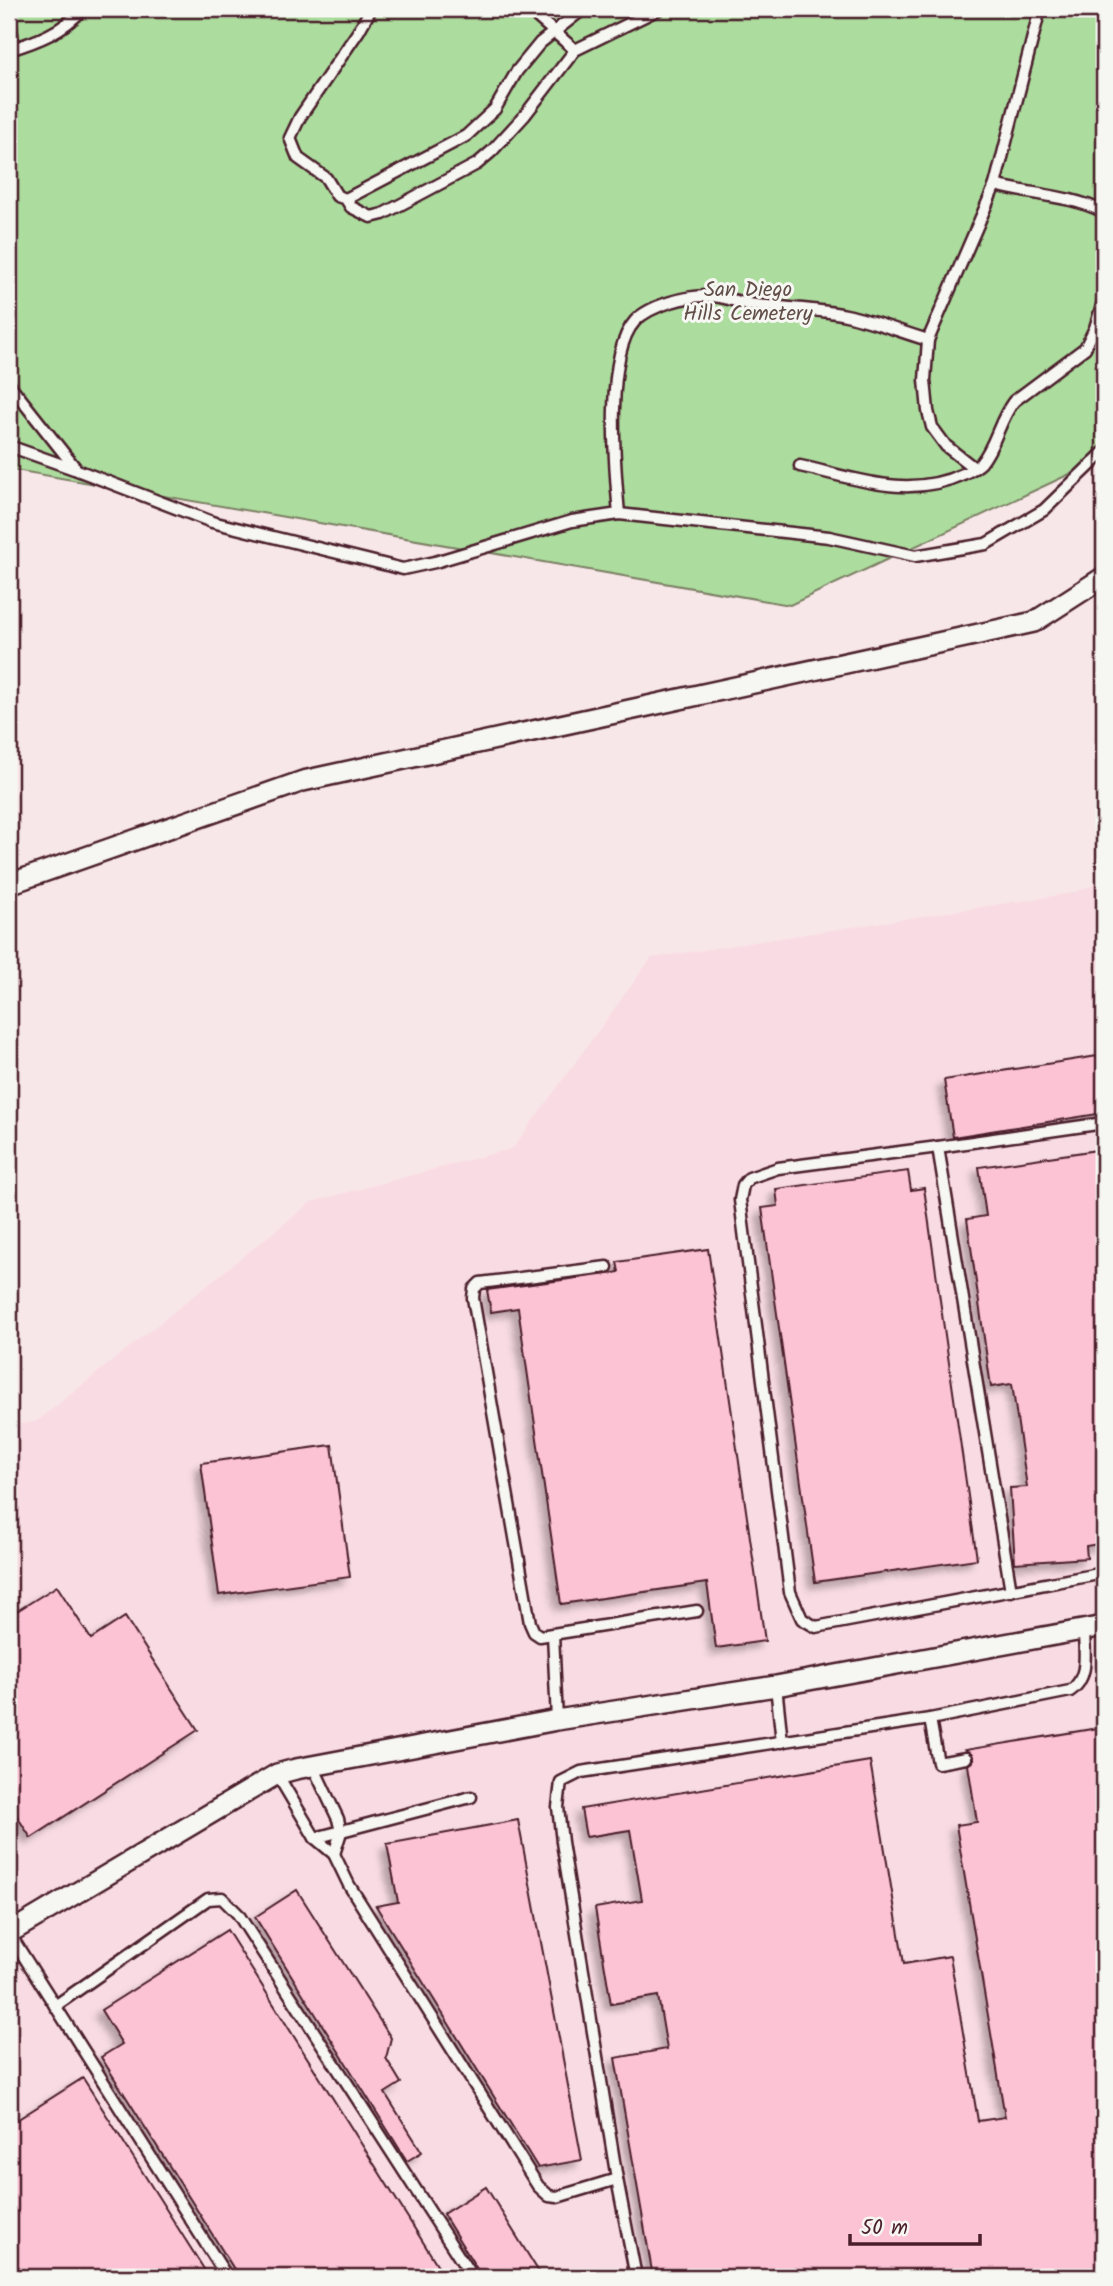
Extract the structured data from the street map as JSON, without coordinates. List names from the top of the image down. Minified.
{"parks":["San Diego Hills Cemetery"],"scale_bar":"50 m"}
